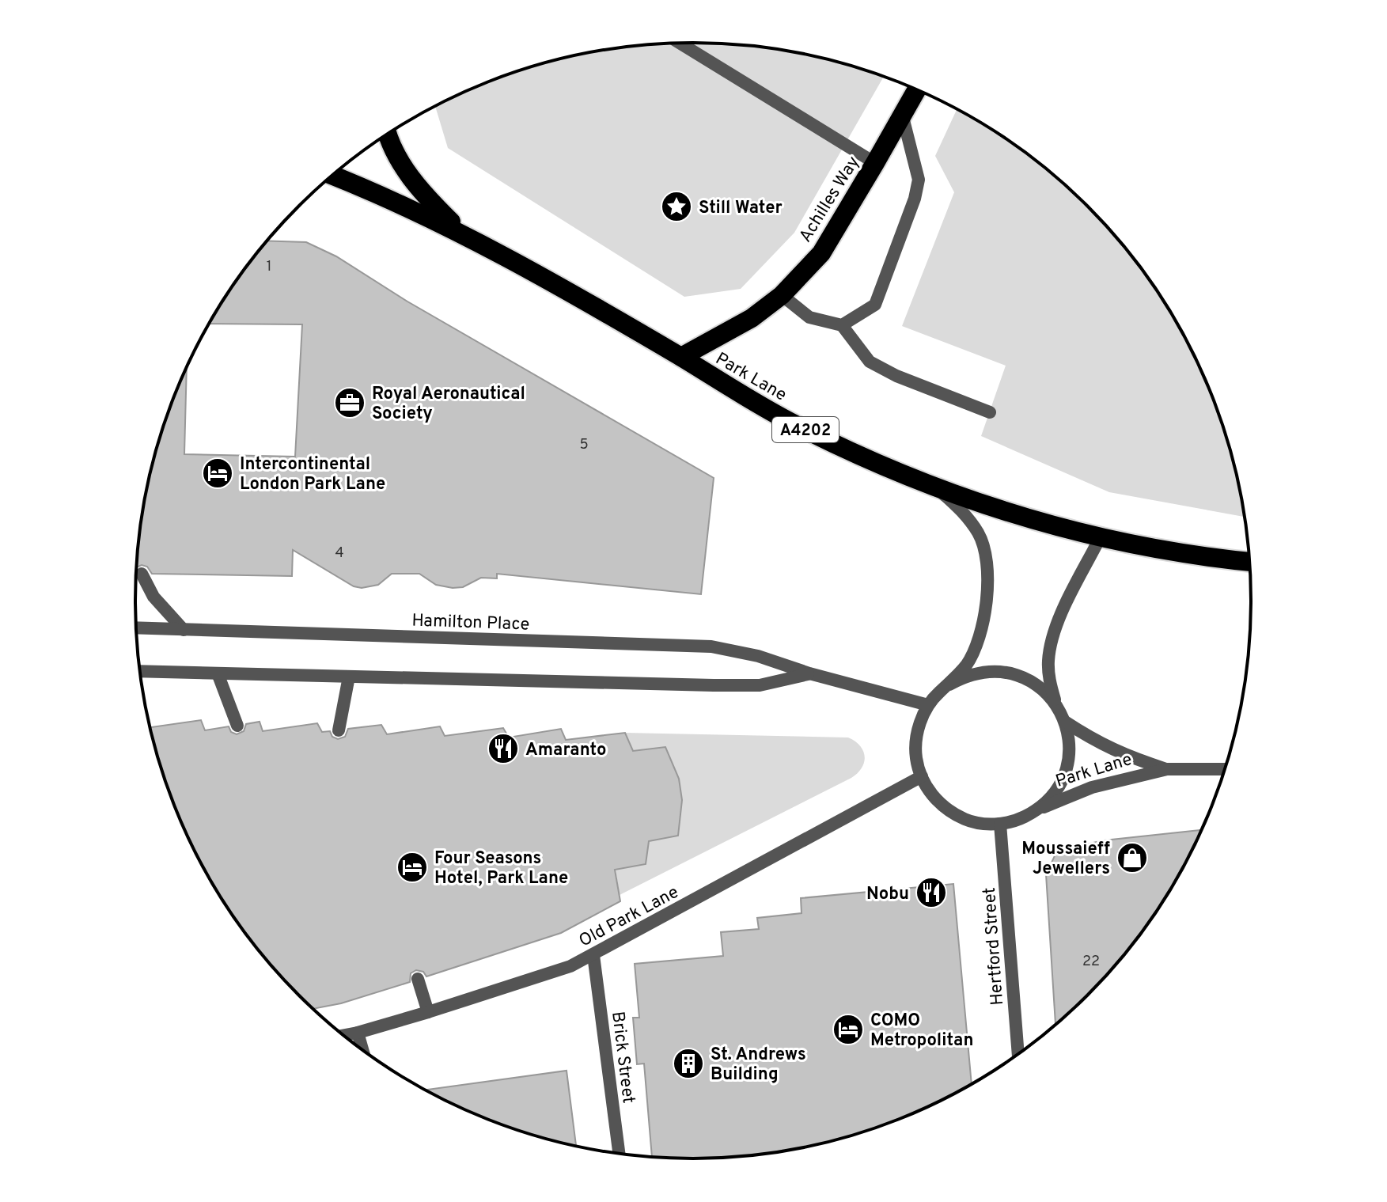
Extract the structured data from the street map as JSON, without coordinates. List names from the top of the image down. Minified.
{"streets":{"highway":["Achilles Way","Park Lane","A4202"],"street":["Hamilton Place","Old Park Lane","Hertford Street","Brick Street"]},"crossings":[["Achilles Way","Park Lane"],["Park Lane","A4202"],["Park Lane","Hamilton Place"],["Park Lane","Old Park Lane"],["Park Lane","Hertford Street"],["Hamilton Place","Old Park Lane"],["Hamilton Place","Hertford Street"],["Old Park Lane","Hertford Street"],["Old Park Lane","Brick Street"]],"places":{"place":["Still Water"],"office":["Royal Aeronautical Society"],"hotel":["Intercontinental London Park Lane","Four Seasons Hotel, Park Lane","COMO Metropolitan"],"restaurant":["Amaranto","Nobu"],"shop":["Moussaieff Jewellers"],"building":["St. Andrews Building"]},"house_numbers":["1","5","4","22"]}
